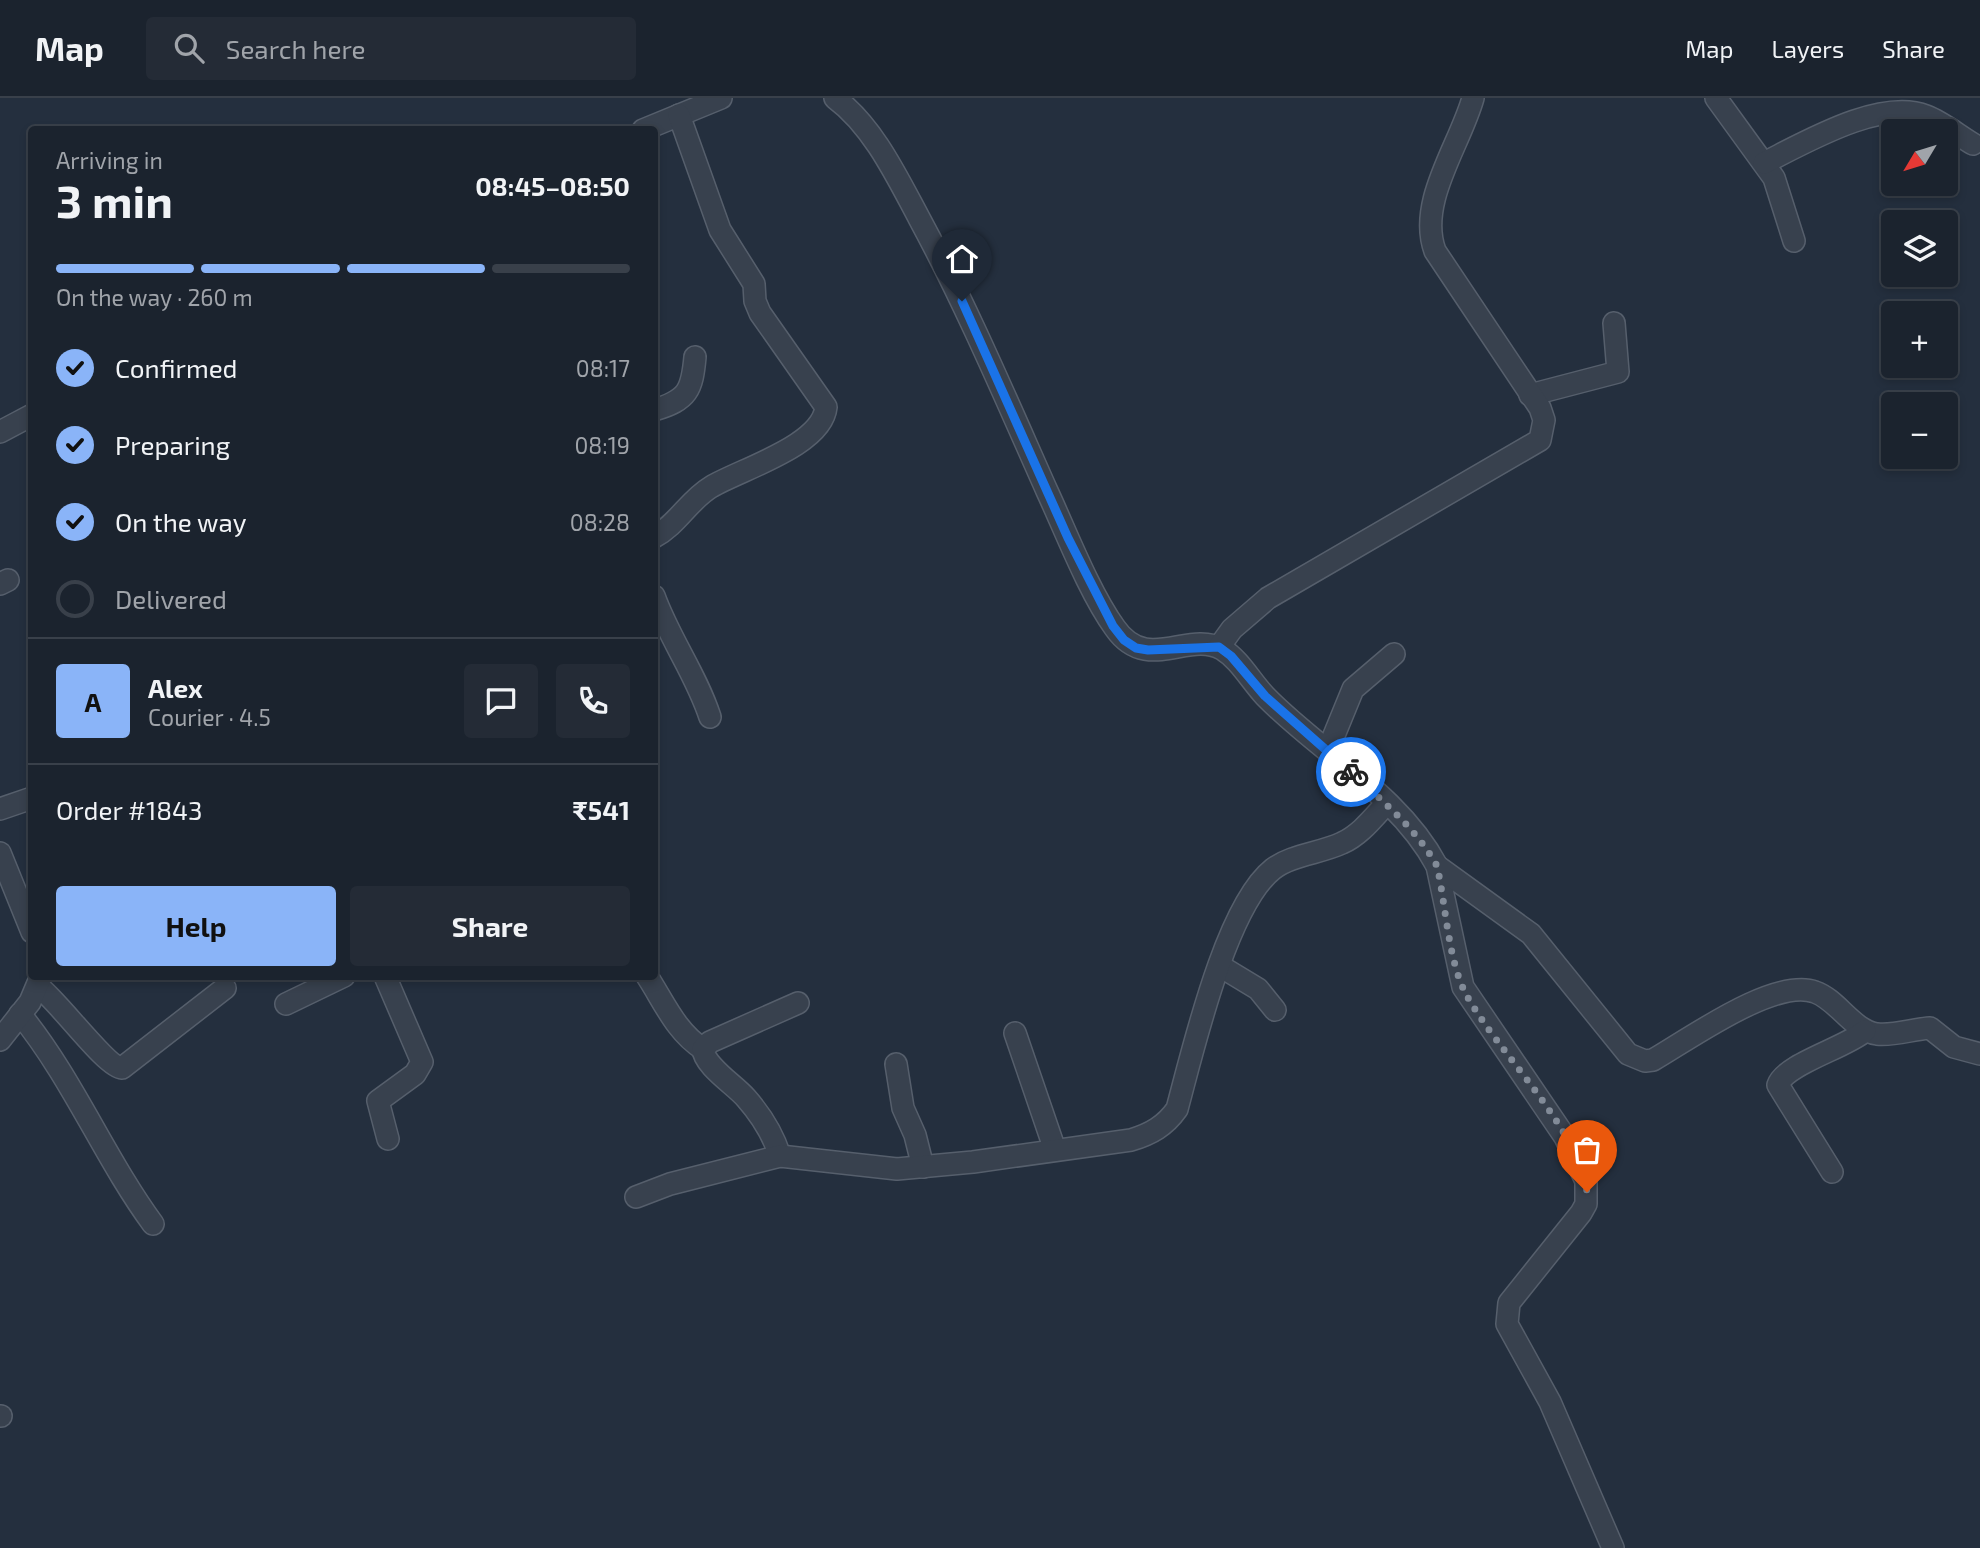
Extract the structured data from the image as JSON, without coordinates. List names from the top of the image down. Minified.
{"north":"bottom left","page":{"header":"Map","search":"Search here","nav":["Map","Layers","Share"],"map_buttons":["+","−"],"heading":["3 min","Arriving in","08:45–08:50"],"panel":["Alex","Courier · 4.5","Order #1843","₹541"],"bar":"On the way · 260 m","list":[["Confirmed","08:17"],["Preparing","08:19"],["On the way","08:28"],"Delivered"],"round":"A","buttons":["Help","Share"]}}
